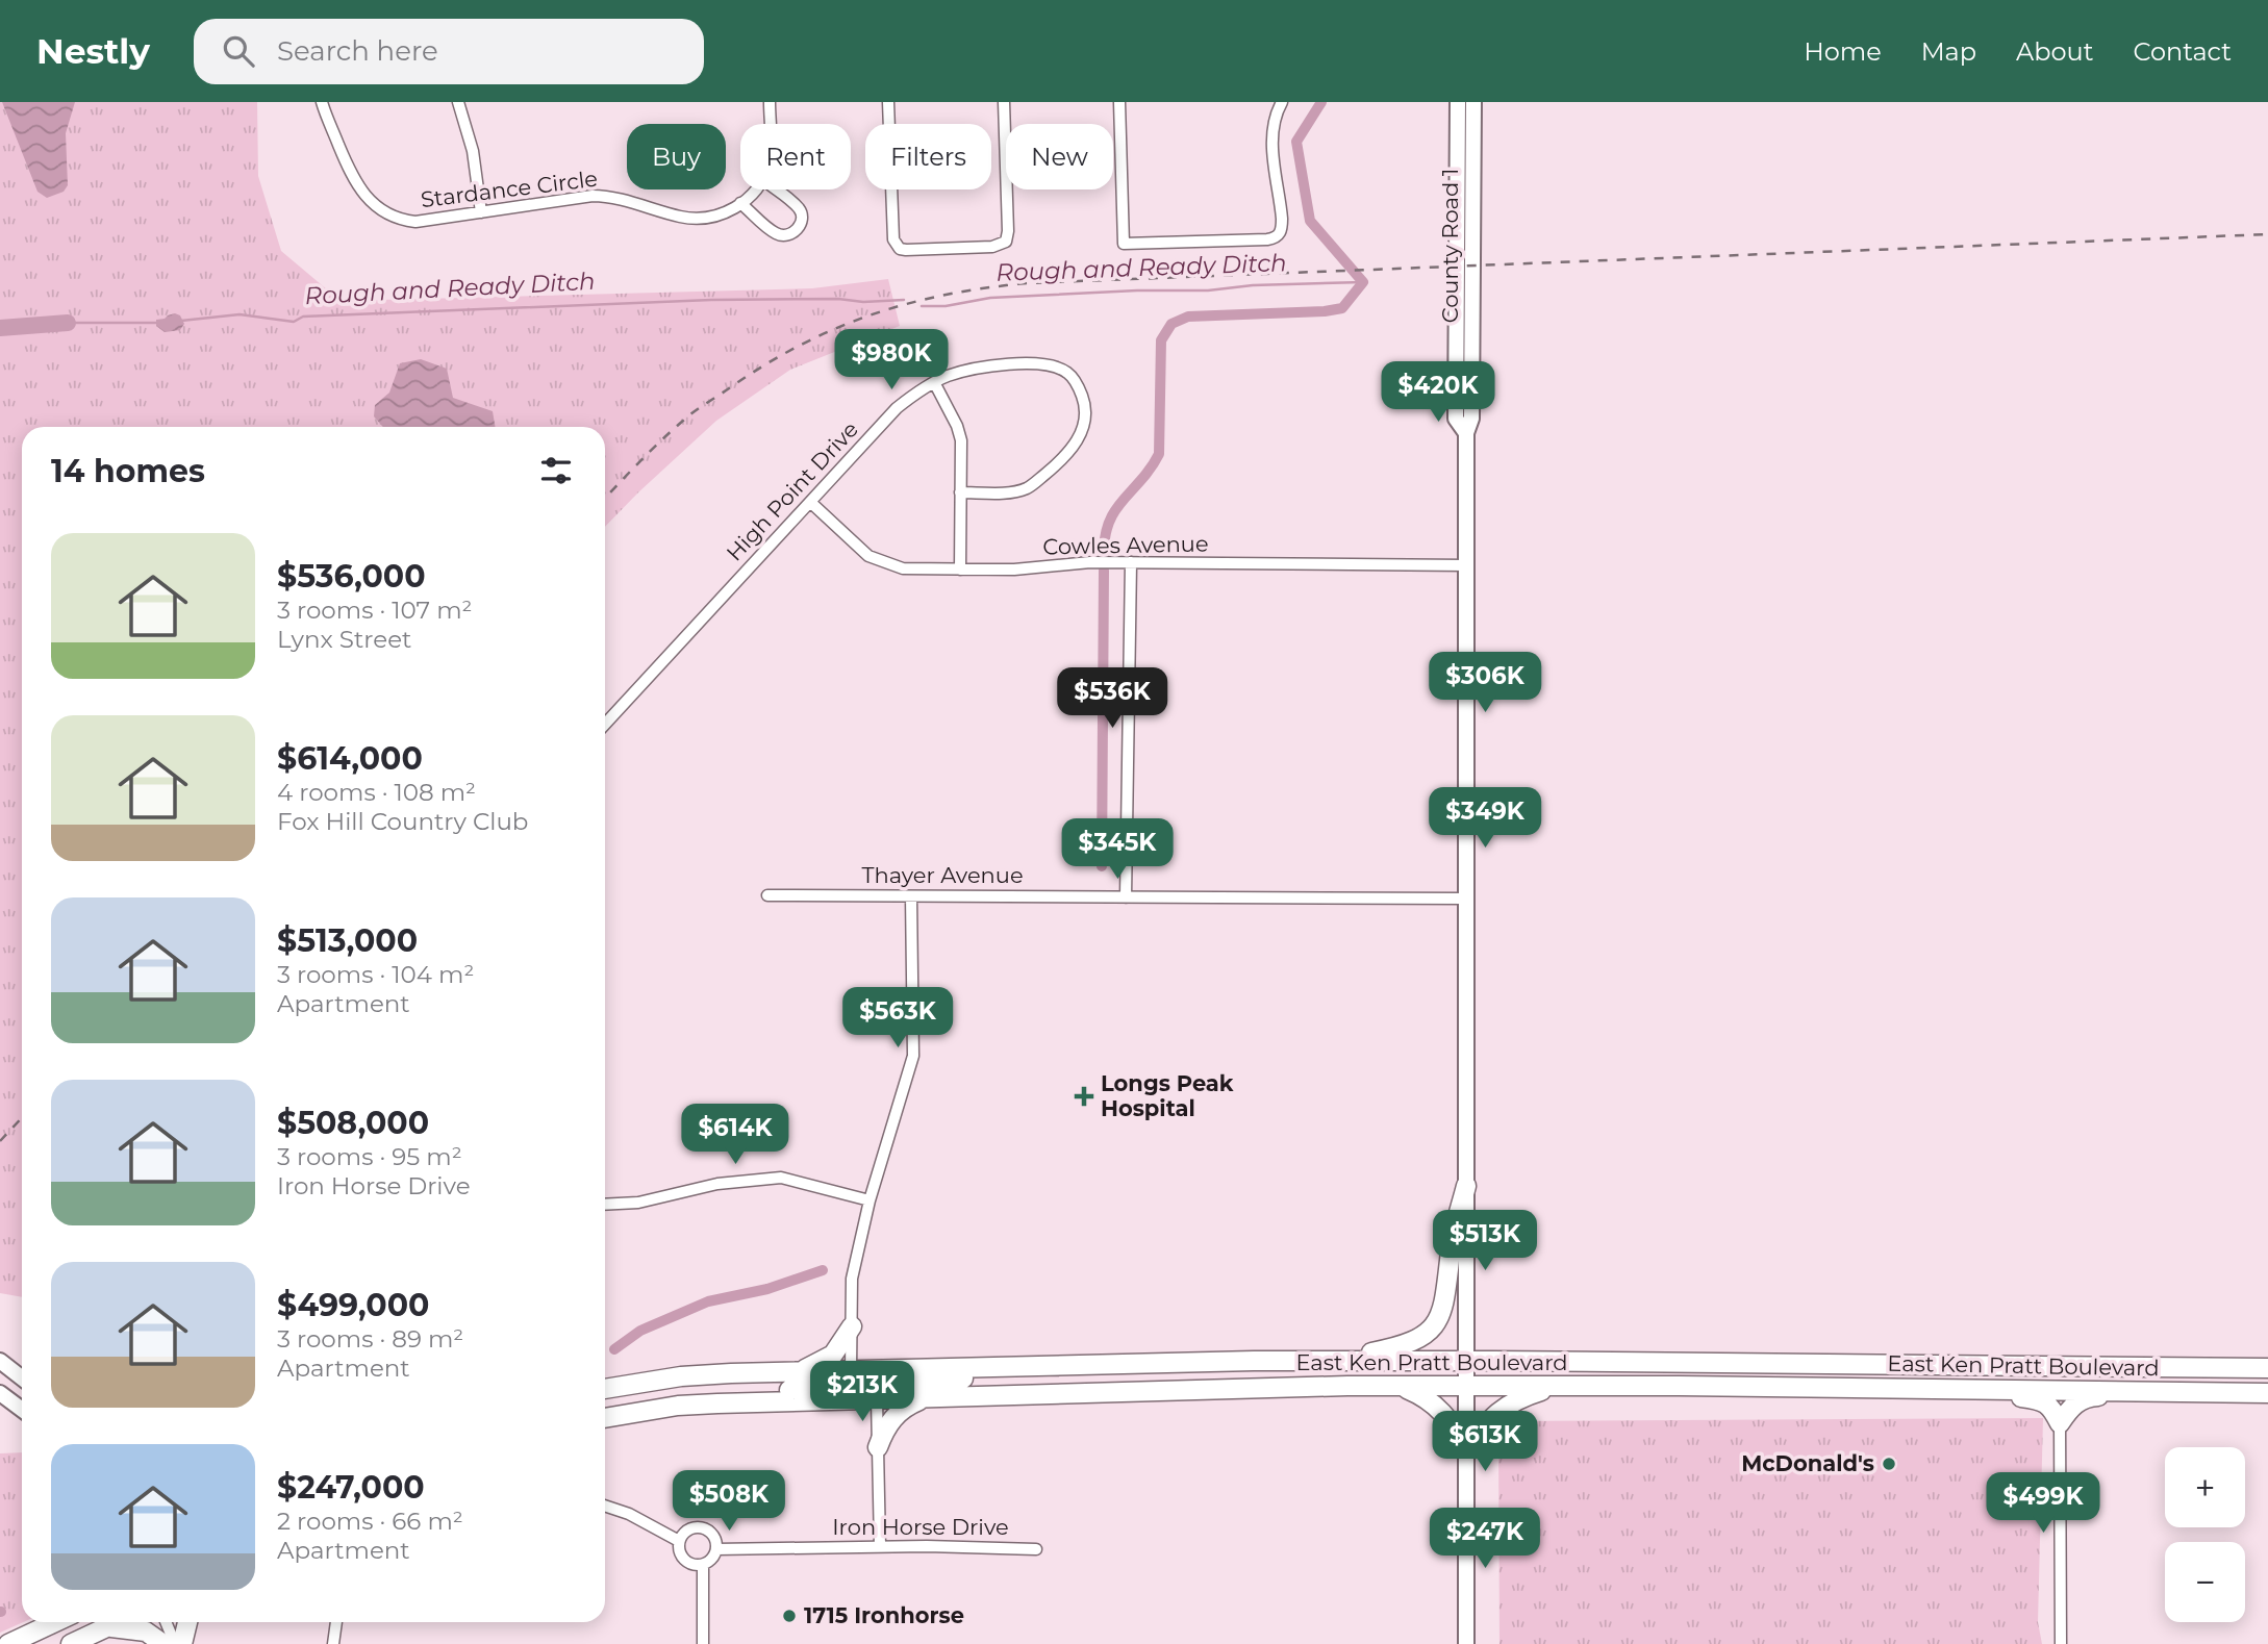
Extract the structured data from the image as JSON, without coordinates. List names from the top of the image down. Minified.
{"streets":{"highway":["East Ken Pratt Boulevard"],"main road":["County Road 1"],"street":["Stardance Circle","High Point Drive","Cowles Avenue","Thayer Avenue","Iron Horse Drive"]},"crossings":[["High Point Drive","Cowles Avenue"]],"water":["Rough and Ready Ditch"],"places":{"health":["Longs Peak Hospital"],"other":["McDonald's","1715 Ironhorse"]},"page":{"header":"Nestly","search":"Search here","nav":["Home","Map","About","Contact"],"chip":["Buy","Rent","Filters","New"],"price":["$980K","$420K","$306K","$536K","$349K","$345K","$563K","$614K","$513K","$213K","$613K","$508K","$499K","$247K"],"heading":"14 homes","list":[{"name":"$536,000","note":"3 rooms · 107 m² · Lynx Street"},{"name":"$614,000","note":"4 rooms · 108 m² · Fox Hill Country Club"},{"name":"$513,000","note":"3 rooms · 104 m² · Apartment"},{"name":"$508,000","note":"3 rooms · 95 m² · Iron Horse Drive"},{"name":"$499,000","note":"3 rooms · 89 m² · Apartment"},{"name":"$247,000","note":"2 rooms · 66 m² · Apartment"}],"map_buttons":["+","−"]}}
